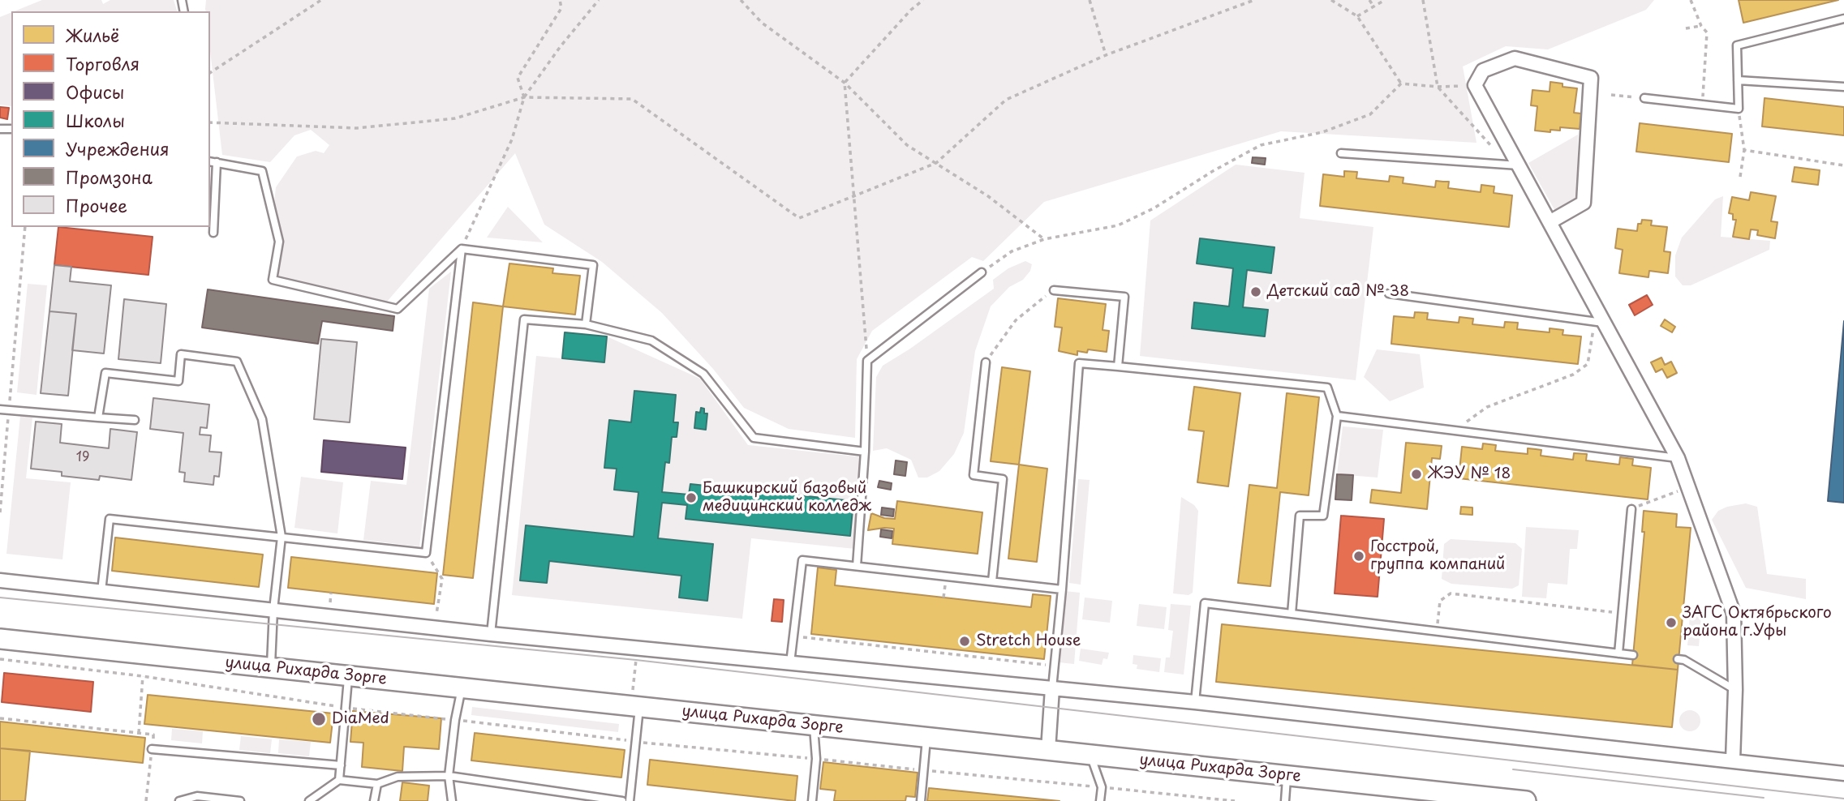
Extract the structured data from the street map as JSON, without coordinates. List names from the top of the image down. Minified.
{"streets":{"main road":["улица Рихарда Зорге"]},"places":["Детский сад № 38","ЖЭУ № 18","Башкирский базовый медицинский колледж","Госстрой, группа компаний","ЗАГС Октябрьского района г.Уфы","Stretch House","DiaMed"],"house_numbers":["19"],"legend":["Жильё","Торговля","Офисы","Школы","Учреждения","Промзона","Прочее"]}
